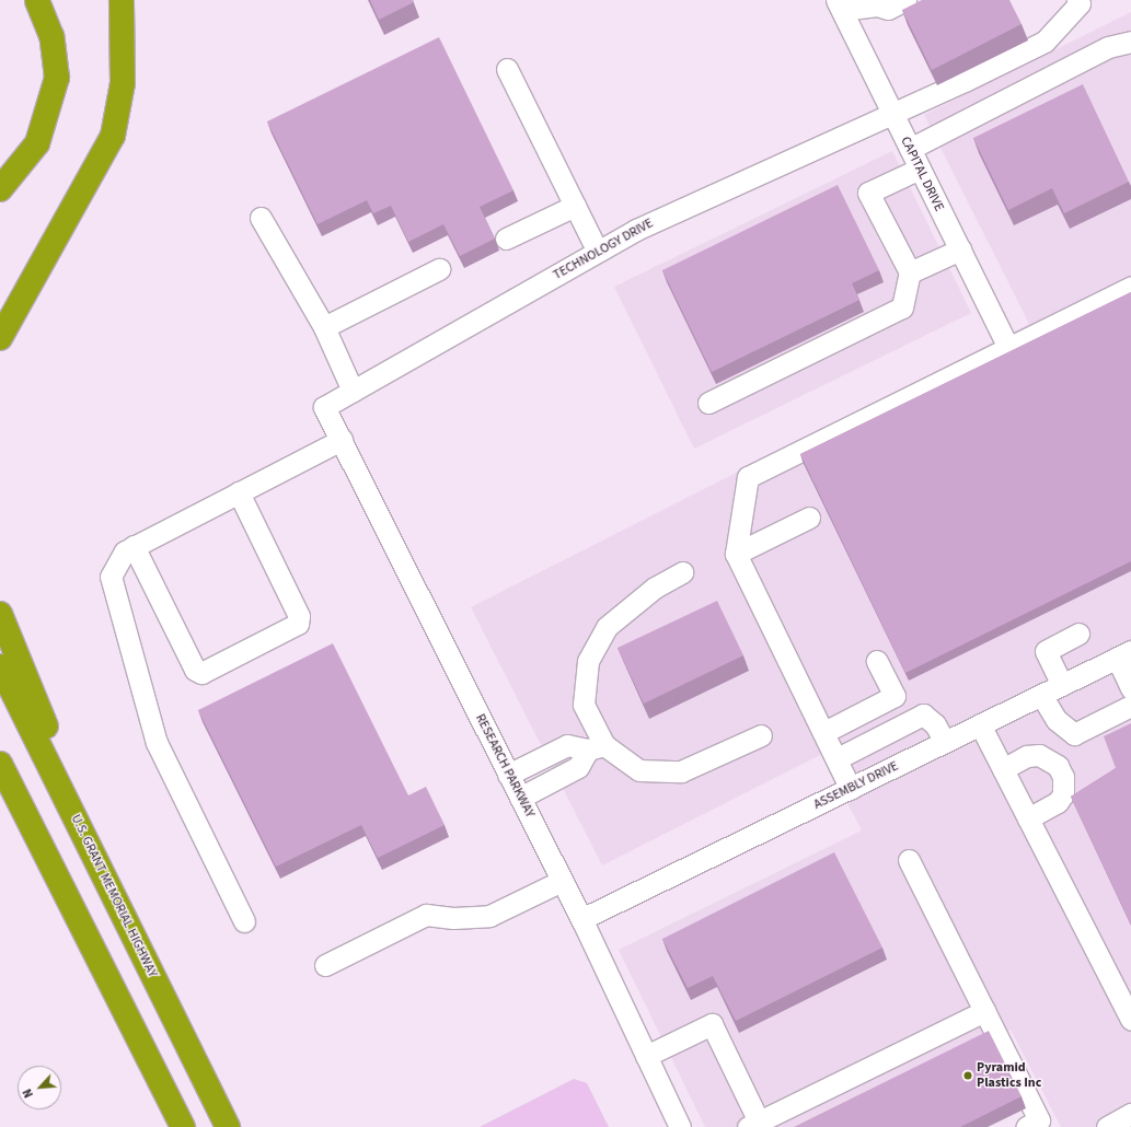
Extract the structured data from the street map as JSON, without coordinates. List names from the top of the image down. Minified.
{"streets":{"highway":["U.S. GRANT MEMORIAL HIGHWAY"],"street":["CAPITAL DRIVE","TECHNOLOGY DRIVE","RESEARCH PARKWAY","ASSEMBLY DRIVE"]},"crossings":[["CAPITAL DRIVE","TECHNOLOGY DRIVE"],["TECHNOLOGY DRIVE","RESEARCH PARKWAY"],["RESEARCH PARKWAY","ASSEMBLY DRIVE"]],"places":["Pyramid Plastics Inc"],"north":"bottom left"}
